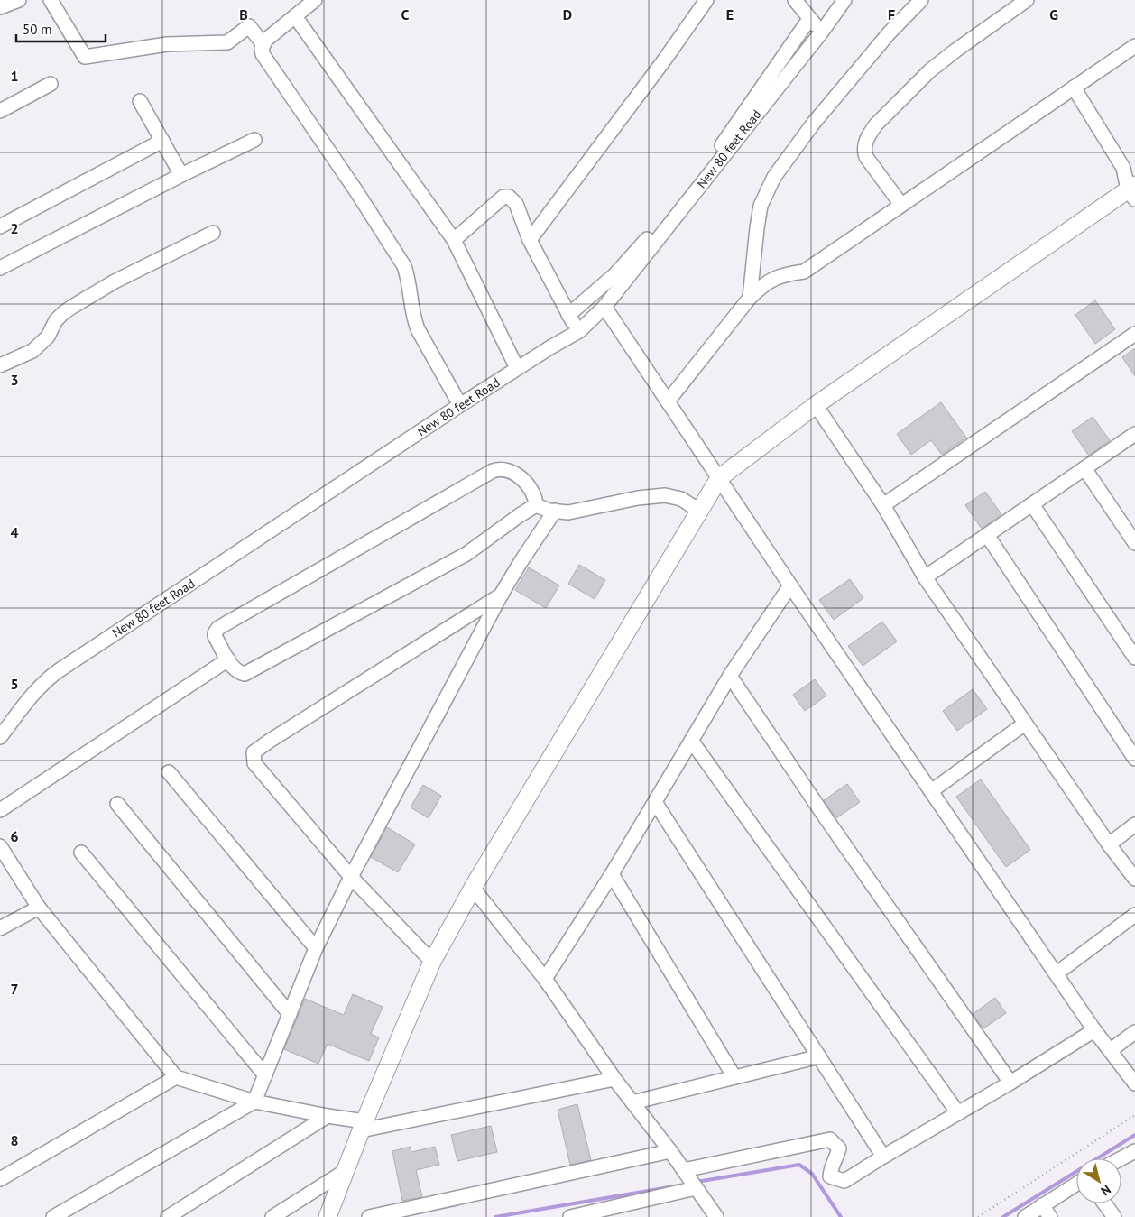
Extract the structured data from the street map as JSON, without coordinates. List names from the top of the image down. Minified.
{"streets":{"street":["New 80 feet Road"]},"scale_bar":"50 m","north":"bottom right","grid":{"columns":["B","C","D","E","F","G"],"rows":["1","2","3","4","5","6","7","8"]}}
